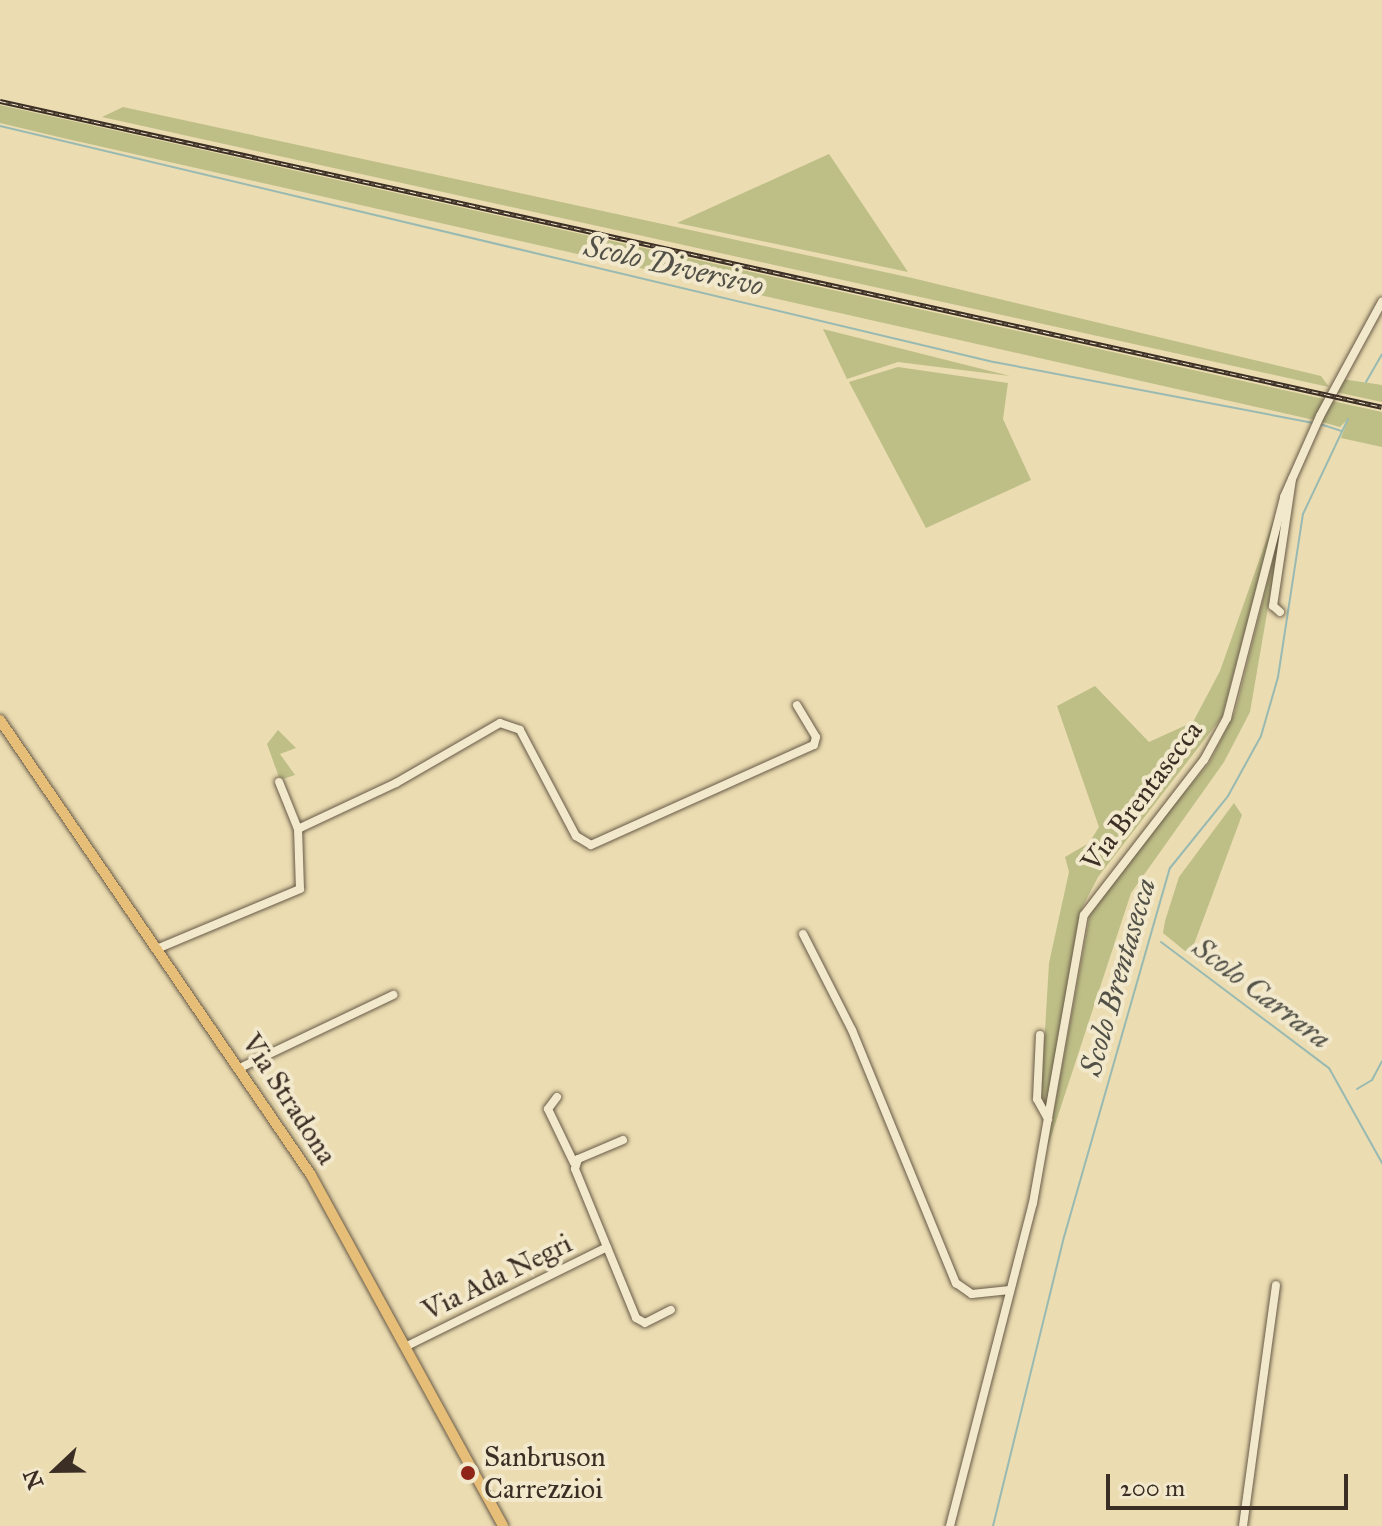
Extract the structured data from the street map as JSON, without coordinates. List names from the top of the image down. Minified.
{"streets":{"main road":["Via Stradona"],"street":["Via Brentasecca","Via Ada Negri"]},"crossings":[["Via Stradona","Via Ada Negri"]],"water":["Scolo Diversivo","Scolo Brentasecca","Scolo Carrara"],"places":["Sanbruson Carrezzioi"],"scale_bar":"200 m","north":"left"}
